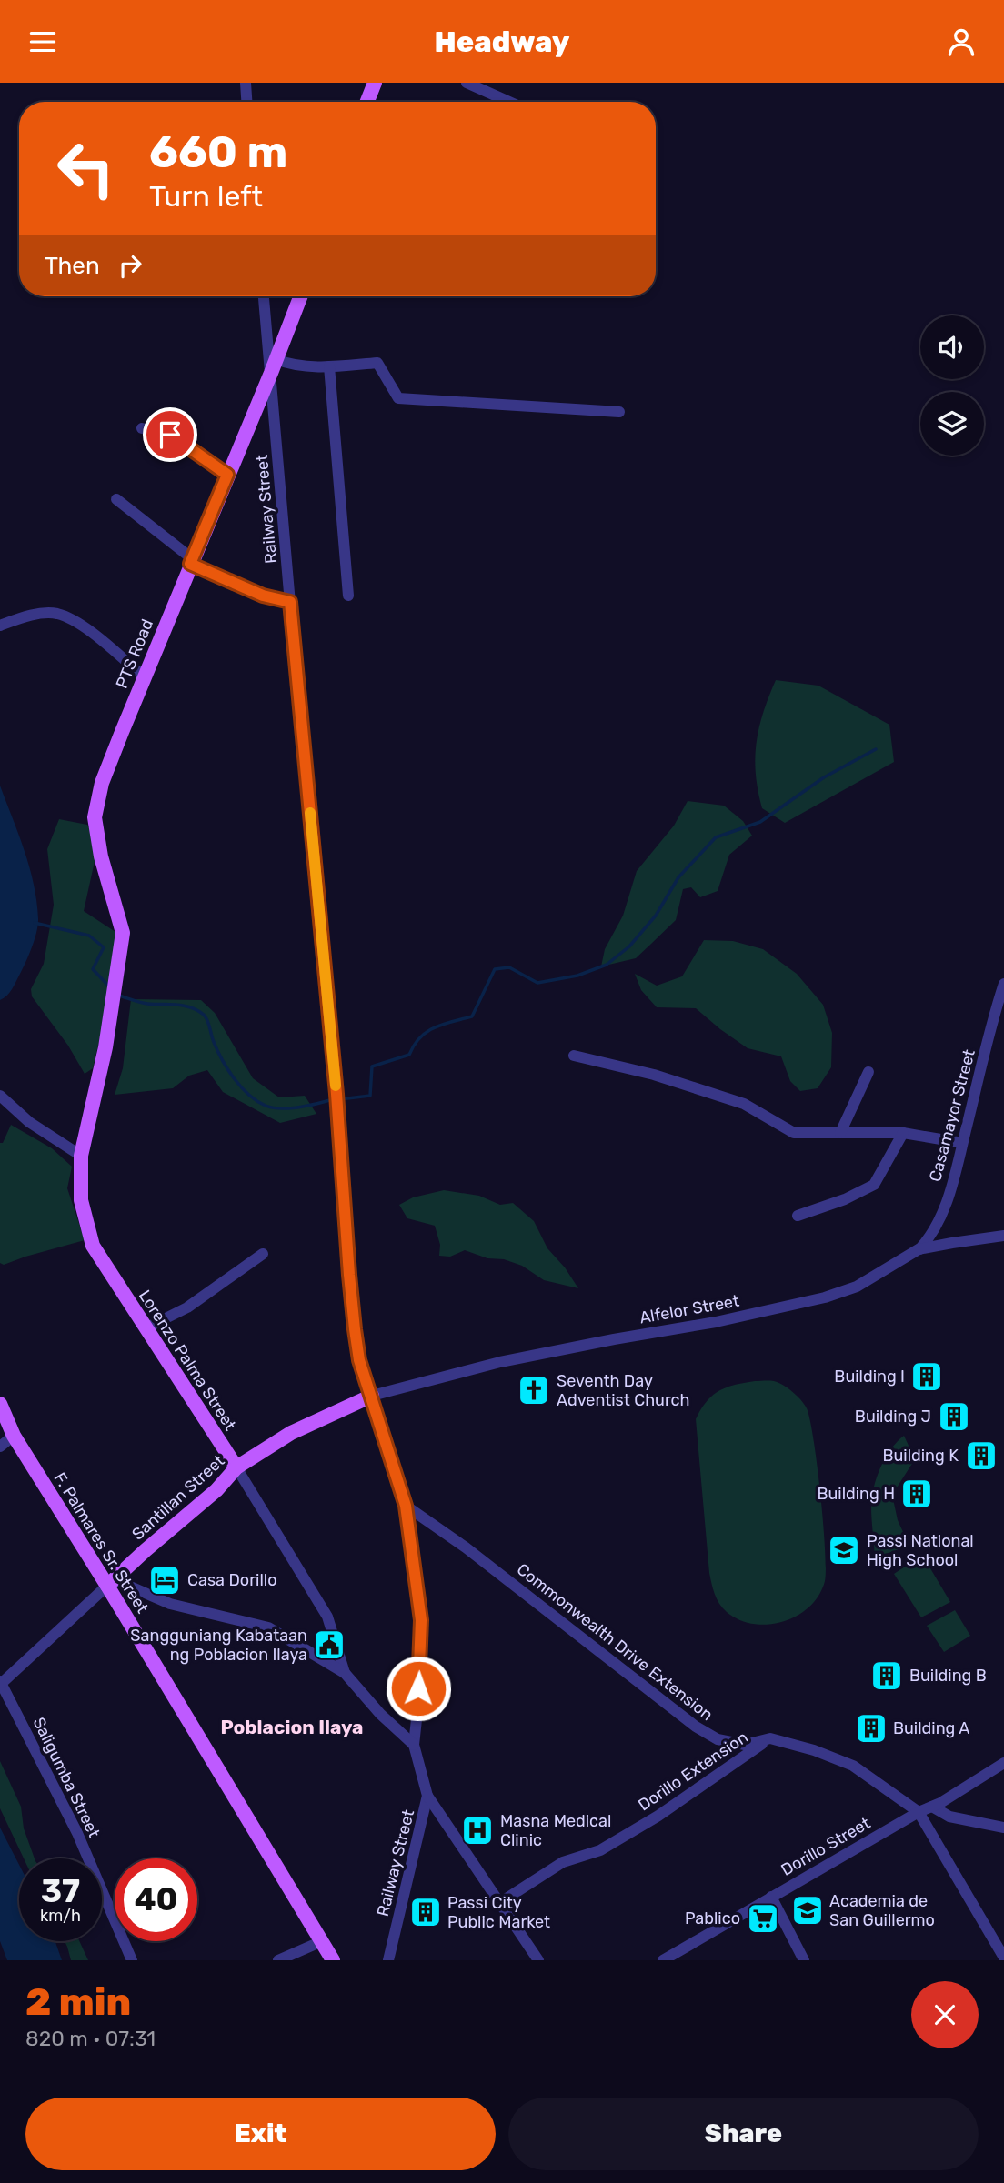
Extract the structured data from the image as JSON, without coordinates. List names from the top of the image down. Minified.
{"streets":{"main road":["PTS Road","Lorenzo Palma Street","Santillan Street","F. Palmares Sr. Street"],"street":["Railway Street","Casamayor Street","Alfelor Street","Commonwealth Drive Extension","Dorillo Extension","Saligumba Street","Dorillo Street"]},"crossings":[["Railway Street","PTS Road"],["Railway Street","Alfelor Street"],["Railway Street","Santillan Street"],["Railway Street","Commonwealth Drive Extension"],["PTS Road","Lorenzo Palma Street"],["Casamayor Street","Alfelor Street"],["Alfelor Street","Santillan Street"],["Lorenzo Palma Street","Santillan Street"],["Santillan Street","F. Palmares Sr. Street"],["Santillan Street","Saligumba Street"],["Commonwealth Drive Extension","Dorillo Extension"],["Commonwealth Drive Extension","Dorillo Street"]],"districts":["Poblacion Ilaya"],"places":{"building":["Building I","Building J","Building K","Building H","Building B","Building A","Passi City Public Market"],"church":["Seventh Day Adventist Church"],"school or university":["Passi National High School","Academia de San Guillermo"],"hotel":["Casa Dorillo"],"public building":["Sangguniang Kabataan ng Poblacion Ilaya"],"hospital":["Masna Medical Clinic"],"supermarket":["Pablico"]},"page":{"header":"Headway","turn":["660 m","Turn left"],"then":"Then","speed":"37 km/h","limit":"40","heading":["2 min","820 m · 07:31"],"buttons":["Exit","Share"]}}
